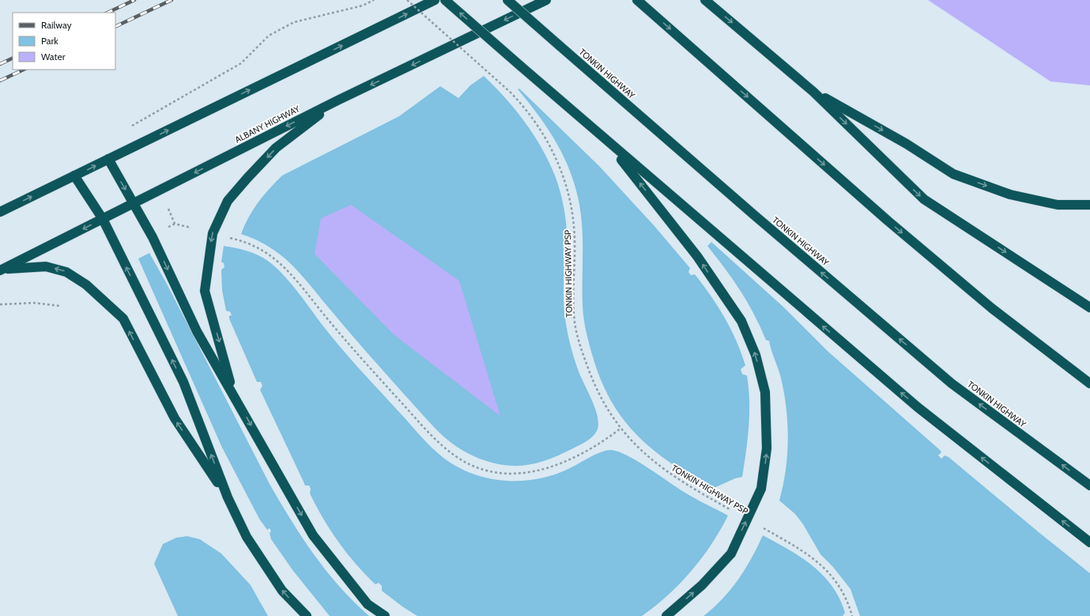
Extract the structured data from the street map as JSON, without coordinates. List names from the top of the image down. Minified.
{"streets":{"highway":["TONKIN HIGHWAY","ALBANY HIGHWAY"],"path":["TONKIN HIGHWAY PSP"]},"legend":["Railway","Park","Water"]}
